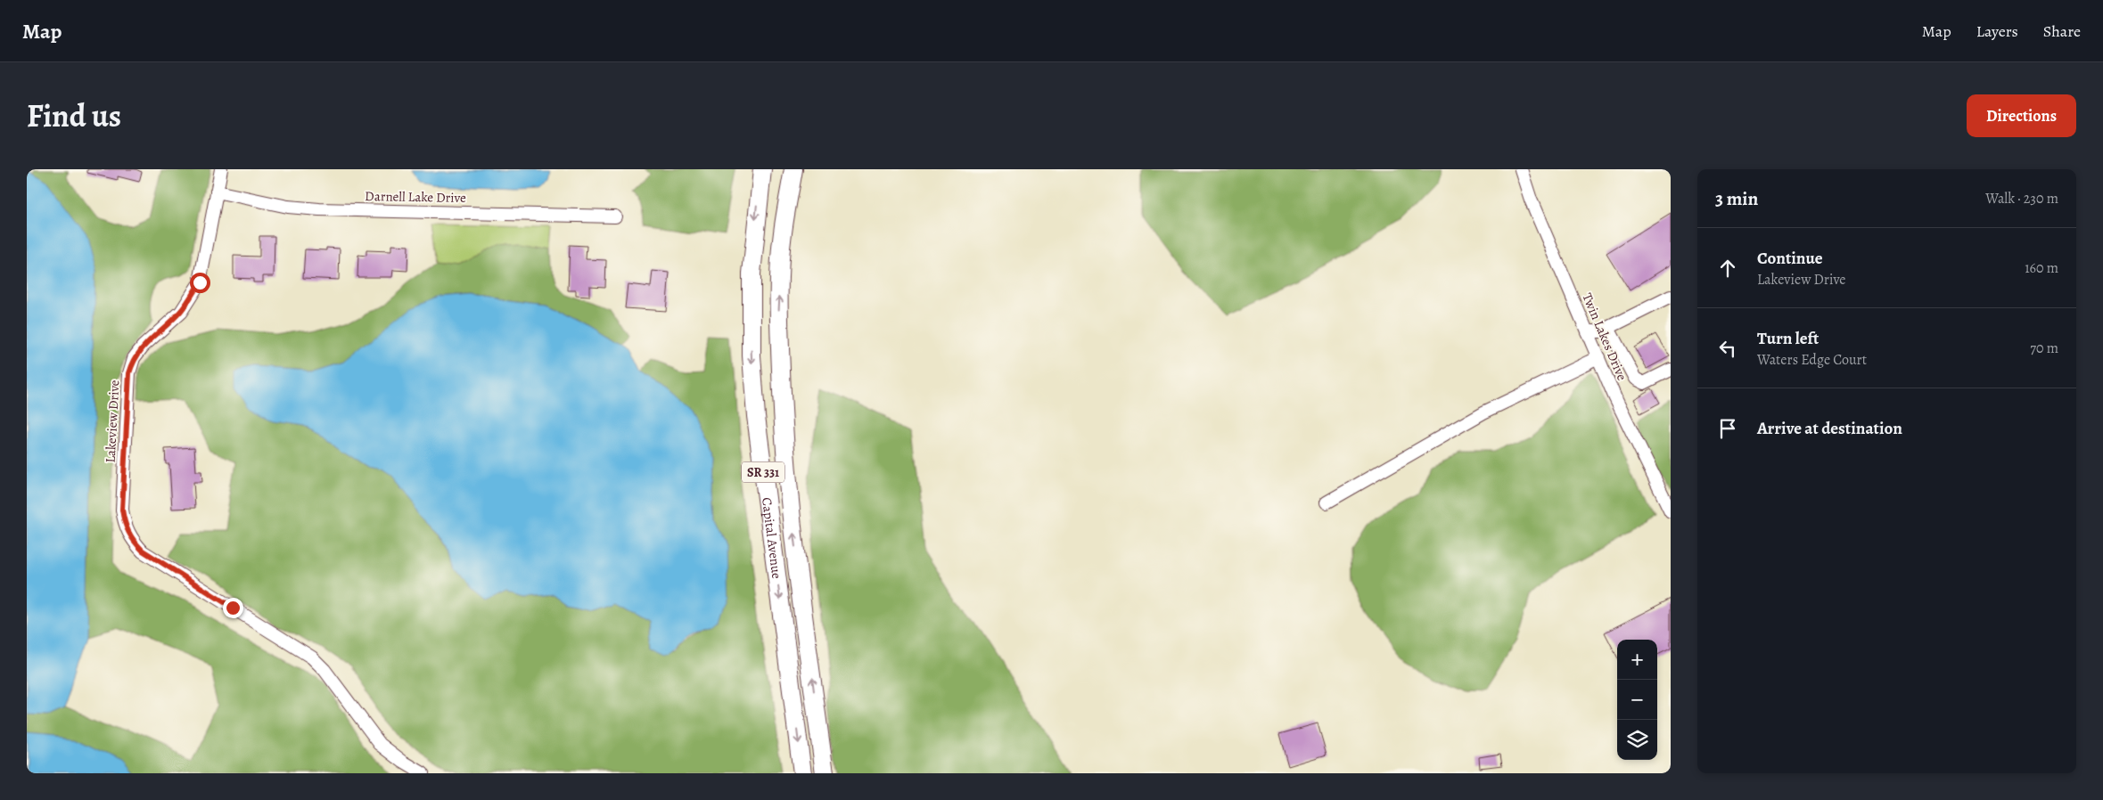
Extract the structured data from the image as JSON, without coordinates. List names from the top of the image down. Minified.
{"streets":{"highway":["SR 331","Capital Avenue"],"street":["Darnell Lake Drive","Twin Lakes Drive","Lakeview Drive"]},"crossings":[["Darnell Lake Drive","Lakeview Drive"]],"page":{"header":"Map","nav":["Map","Layers","Share"],"title":"Find us","buttons":"Directions","heading":["3 min","Walk · 230 m"],"list":[["Continue","Lakeview Drive","160 m"],["Turn left","Waters Edge Court","70 m"],"Arrive at destination"],"map_buttons":["+","−"]}}
